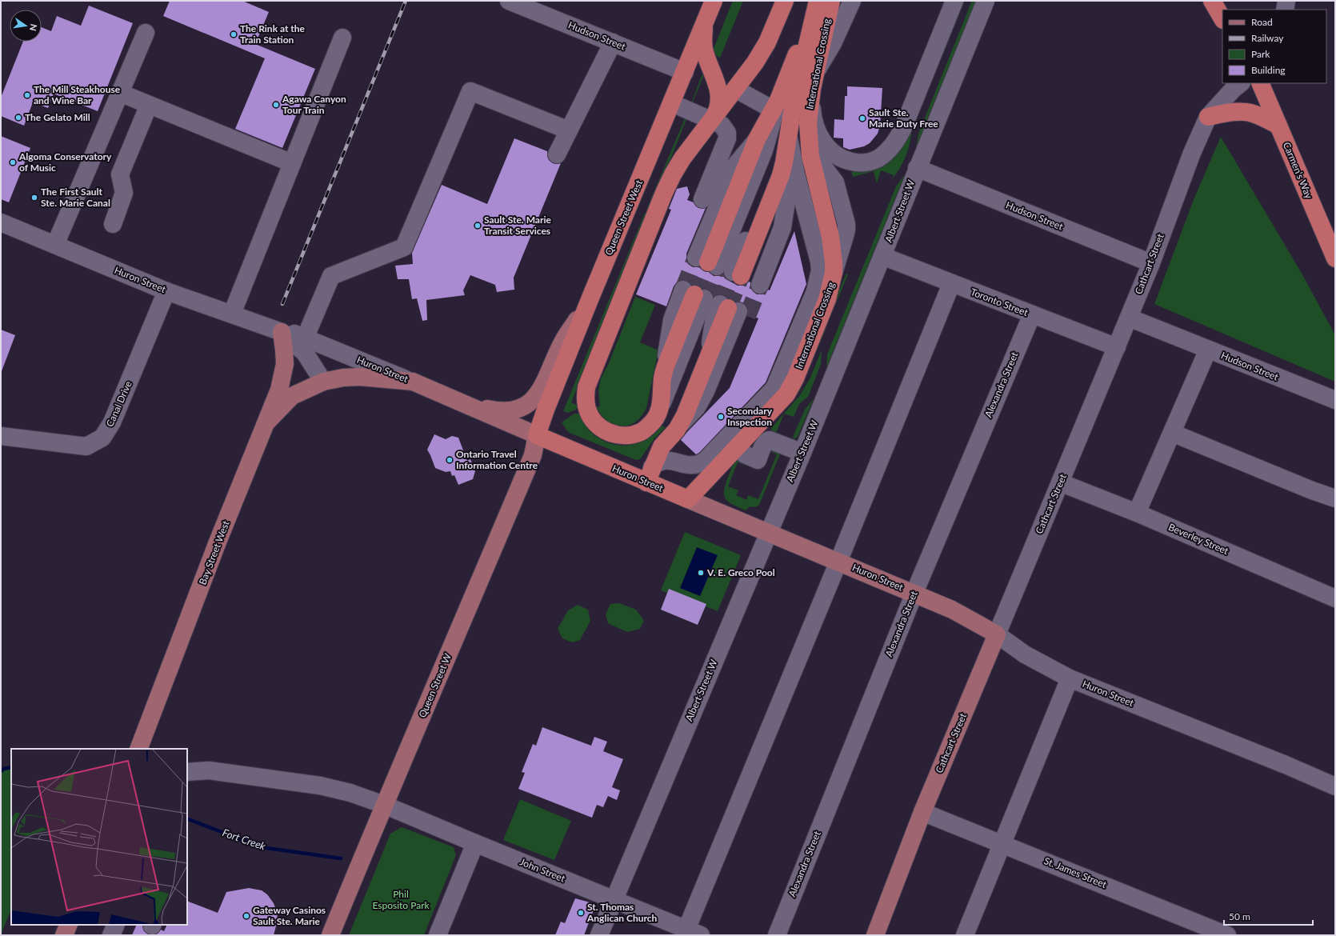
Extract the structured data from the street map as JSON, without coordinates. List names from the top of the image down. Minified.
{"streets":{"highway":["International Crossing","Carmen's Way","Queen Street West","Huron Street"],"main road":["Cathcart Street","Bay Street West","Queen Street W"],"street":["Hudson Street","Albert Street W","Toronto Street","Alexandra Street","Canal Drive","Beverley Street","John Street","St. James Street"]},"crossings":[["Hudson Street","Albert Street W"],["Hudson Street","Queen Street West"],["Hudson Street","Cathcart Street"],["International Crossing","Huron Street"],["Albert Street W","Huron Street"],["Albert Street W","Toronto Street"],["Albert Street W","John Street"],["Queen Street West","Huron Street"],["Queen Street West","Queen Street W"],["Cathcart Street","Huron Street"],["Cathcart Street","Toronto Street"],["Cathcart Street","Beverley Street"],["Cathcart Street","St. James Street"],["Huron Street","Alexandra Street"],["Huron Street","Canal Drive"],["Huron Street","Bay Street West"],["Huron Street","Queen Street W"],["Toronto Street","Alexandra Street"],["Queen Street W","John Street"]],"water":["Fort Creek"],"parks":["Phil Esposito Park"],"places":["The Rink at the Train Station","The Mill Steakhouse and Wine Bar","Agawa Canyon Tour Train","The Gelato Mill","Sault Ste. Marie Duty Free","Algoma Conservatory of Music","The First Sault Ste. Marie Canal","Sault Ste. Marie Transit Services","Secondary Inspection","Ontario Travel Information Centre","V. E. Greco Pool","St. Thomas Anglican Church","Gateway Casinos Sault Ste. Marie"],"legend":["Road","Railway","Park","Building"],"scale_bar":"50 m","north":"right"}
